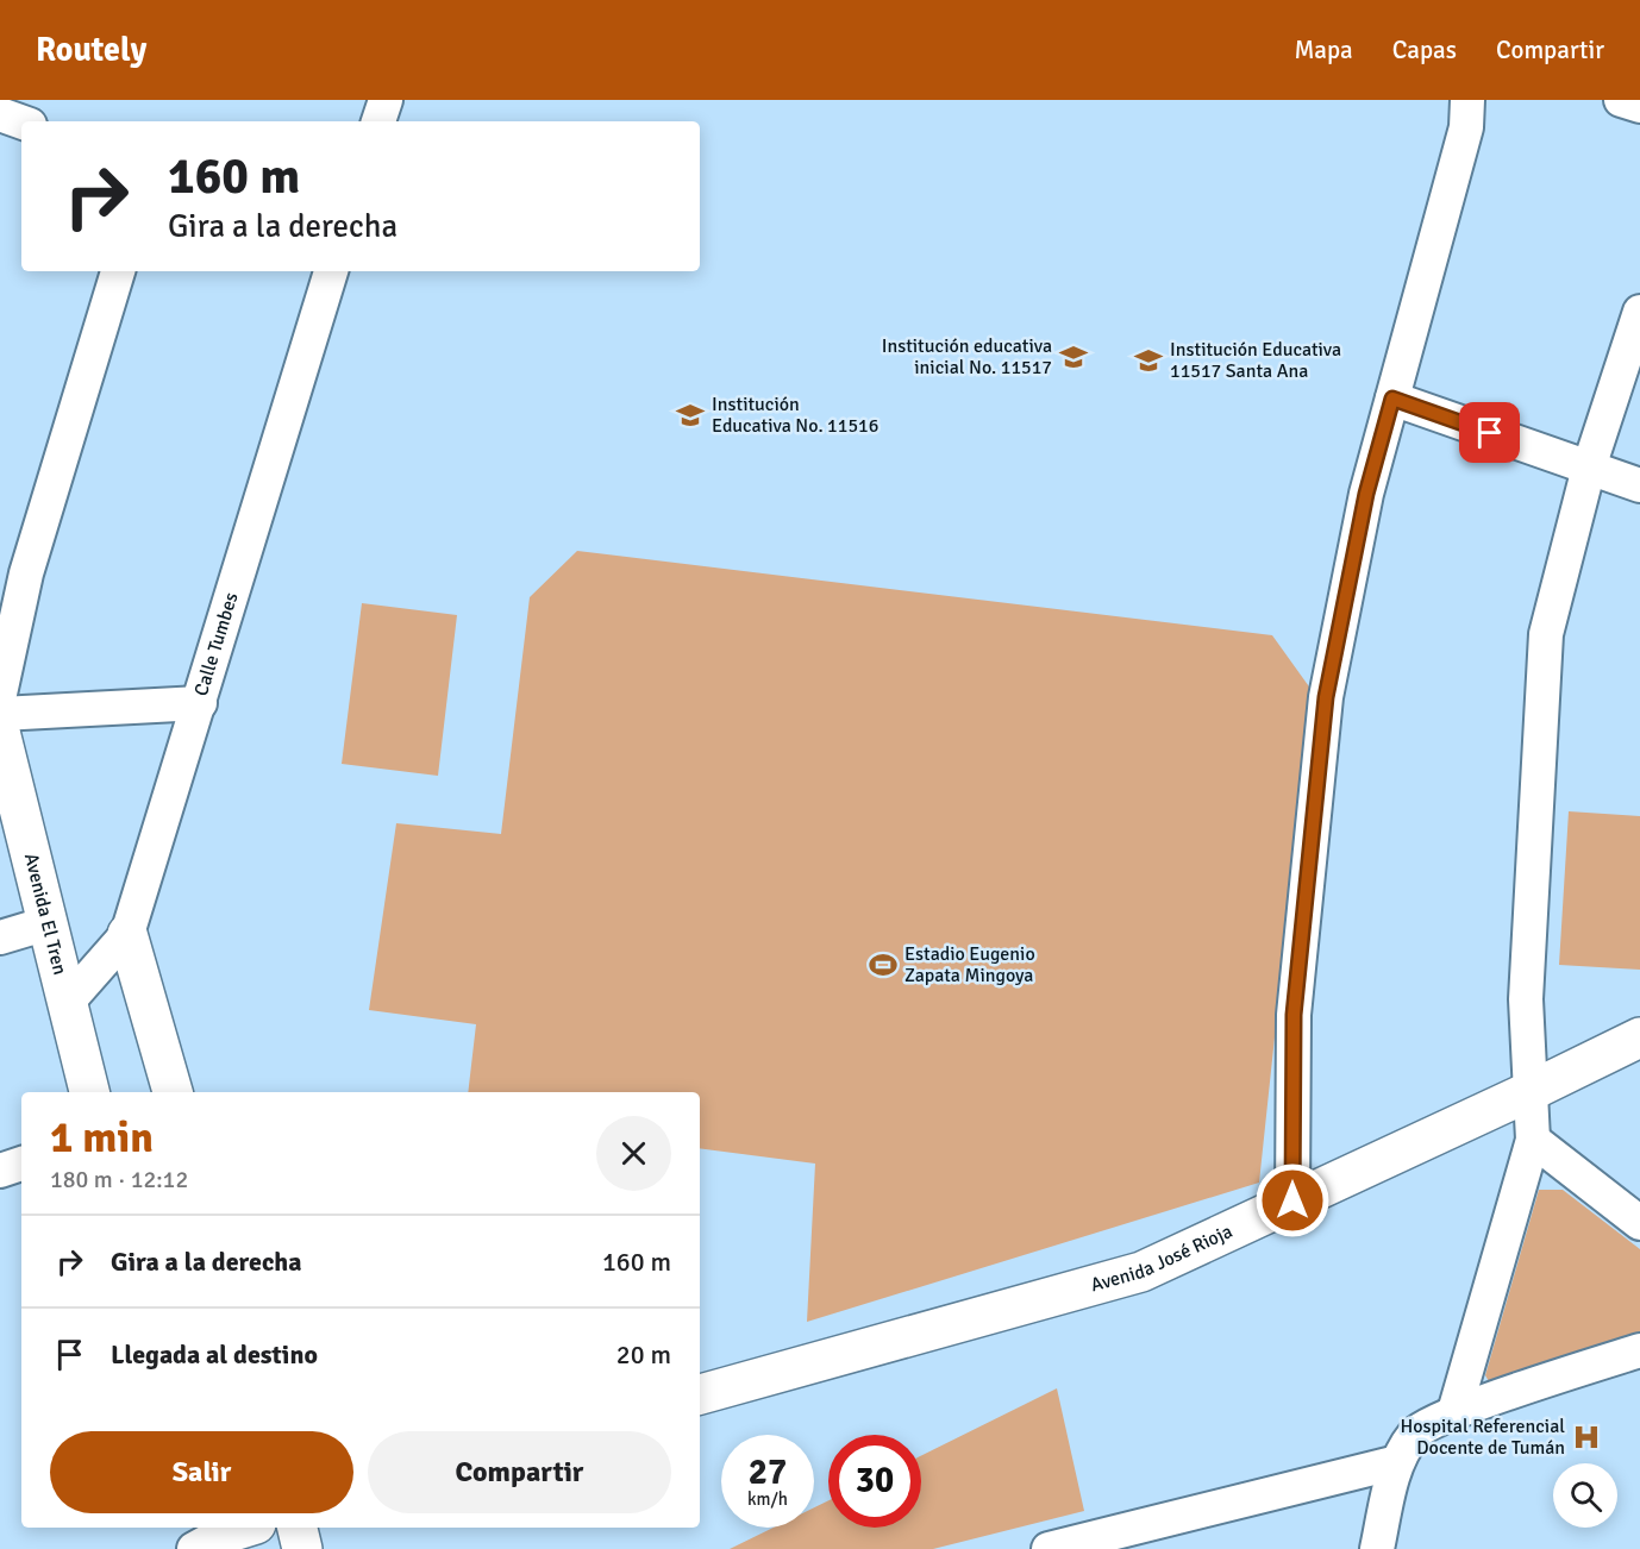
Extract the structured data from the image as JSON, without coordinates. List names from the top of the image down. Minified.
{"streets":{"street":["Calle Tumbes","Avenida El Tren","Avenida José Rioja"]},"crossings":[["Calle Tumbes","Avenida El Tren"]],"places":{"school or university":["Institución educativa inicial No. 11517","Institución Educativa 11517 Santa Ana","Institución Educativa No. 11516"],"sports":["Estadio Eugenio Zapata Mingoya"],"hospital":["Hospital Referencial Docente de Tumán"]},"page":{"header":"Routely","nav":["Mapa","Capas","Compartir"],"turn":["160 m","Gira a la derecha"],"heading":["1 min","180 m · 12:12"],"list":[{"name":"Gira a la derecha","value":"160 m"},{"name":"Llegada al destino","value":"20 m"}],"buttons":["Salir","Compartir"],"speed":"27 km/h","limit":"30"}}
